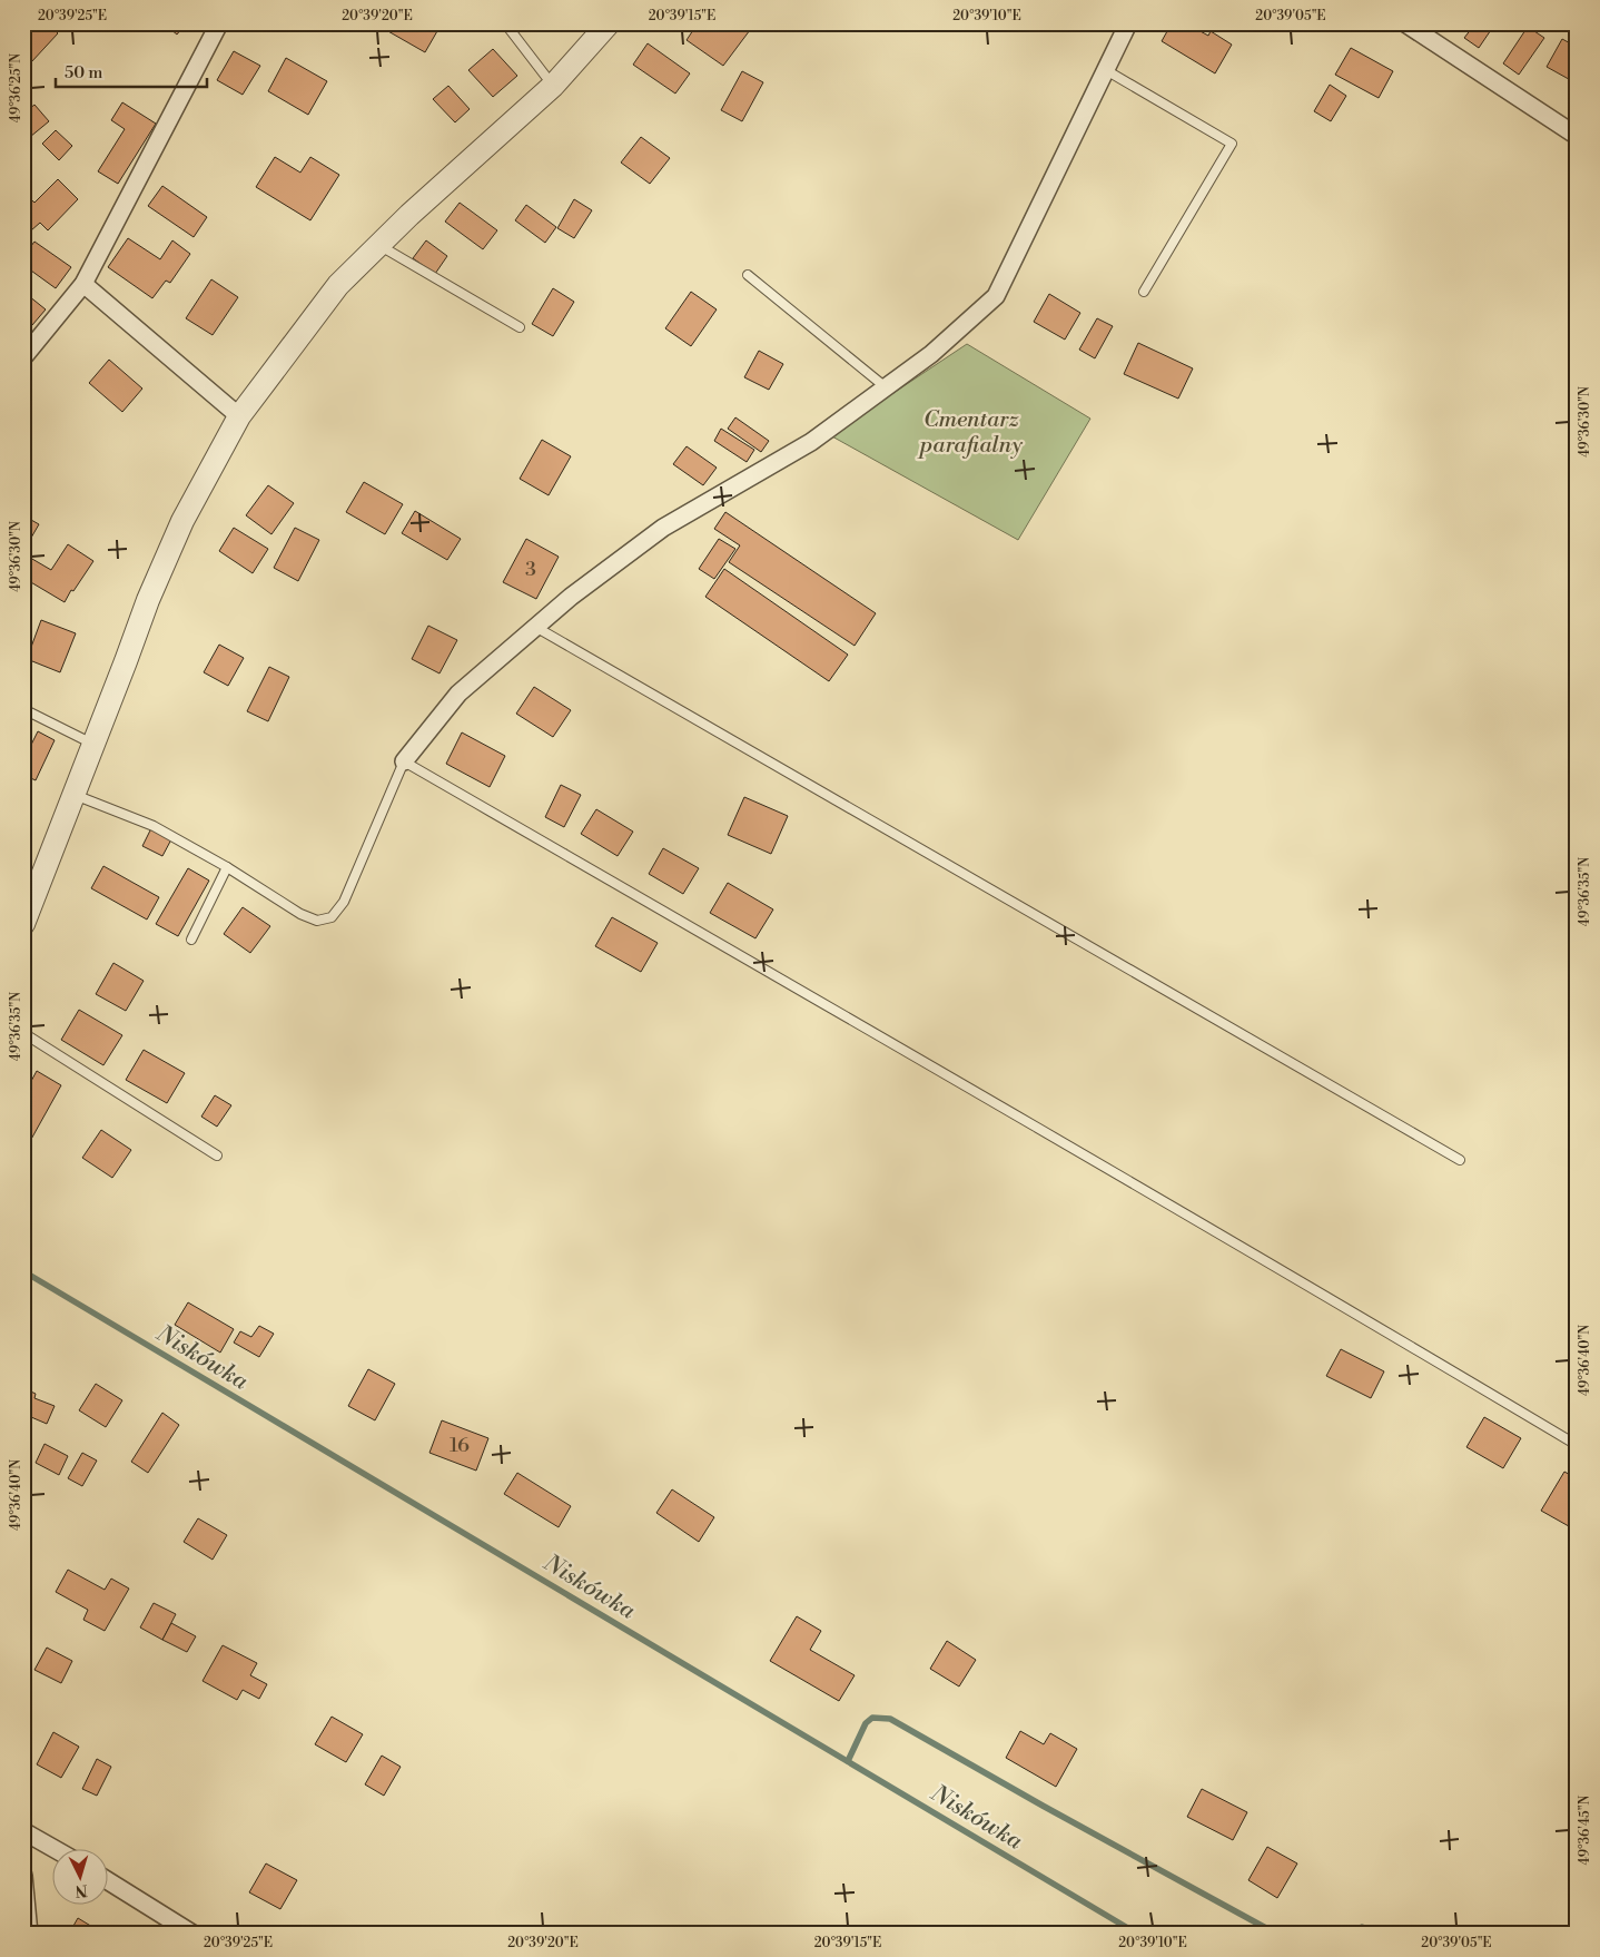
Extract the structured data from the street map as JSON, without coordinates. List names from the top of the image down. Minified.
{"water":["Niskówka"],"parks":["Cmentarz parafialny"],"house_numbers":["3","16"],"scale_bar":"50 m","north":"bottom","coordinates":["20°39'25\"E","20°39'20\"E","20°39'15\"E","20°39'10\"E","20°39'05\"E","49°36'25\"N","49°36'30\"N","49°36'35\"N","49°36'40\"N","49°36'45\"N"]}
